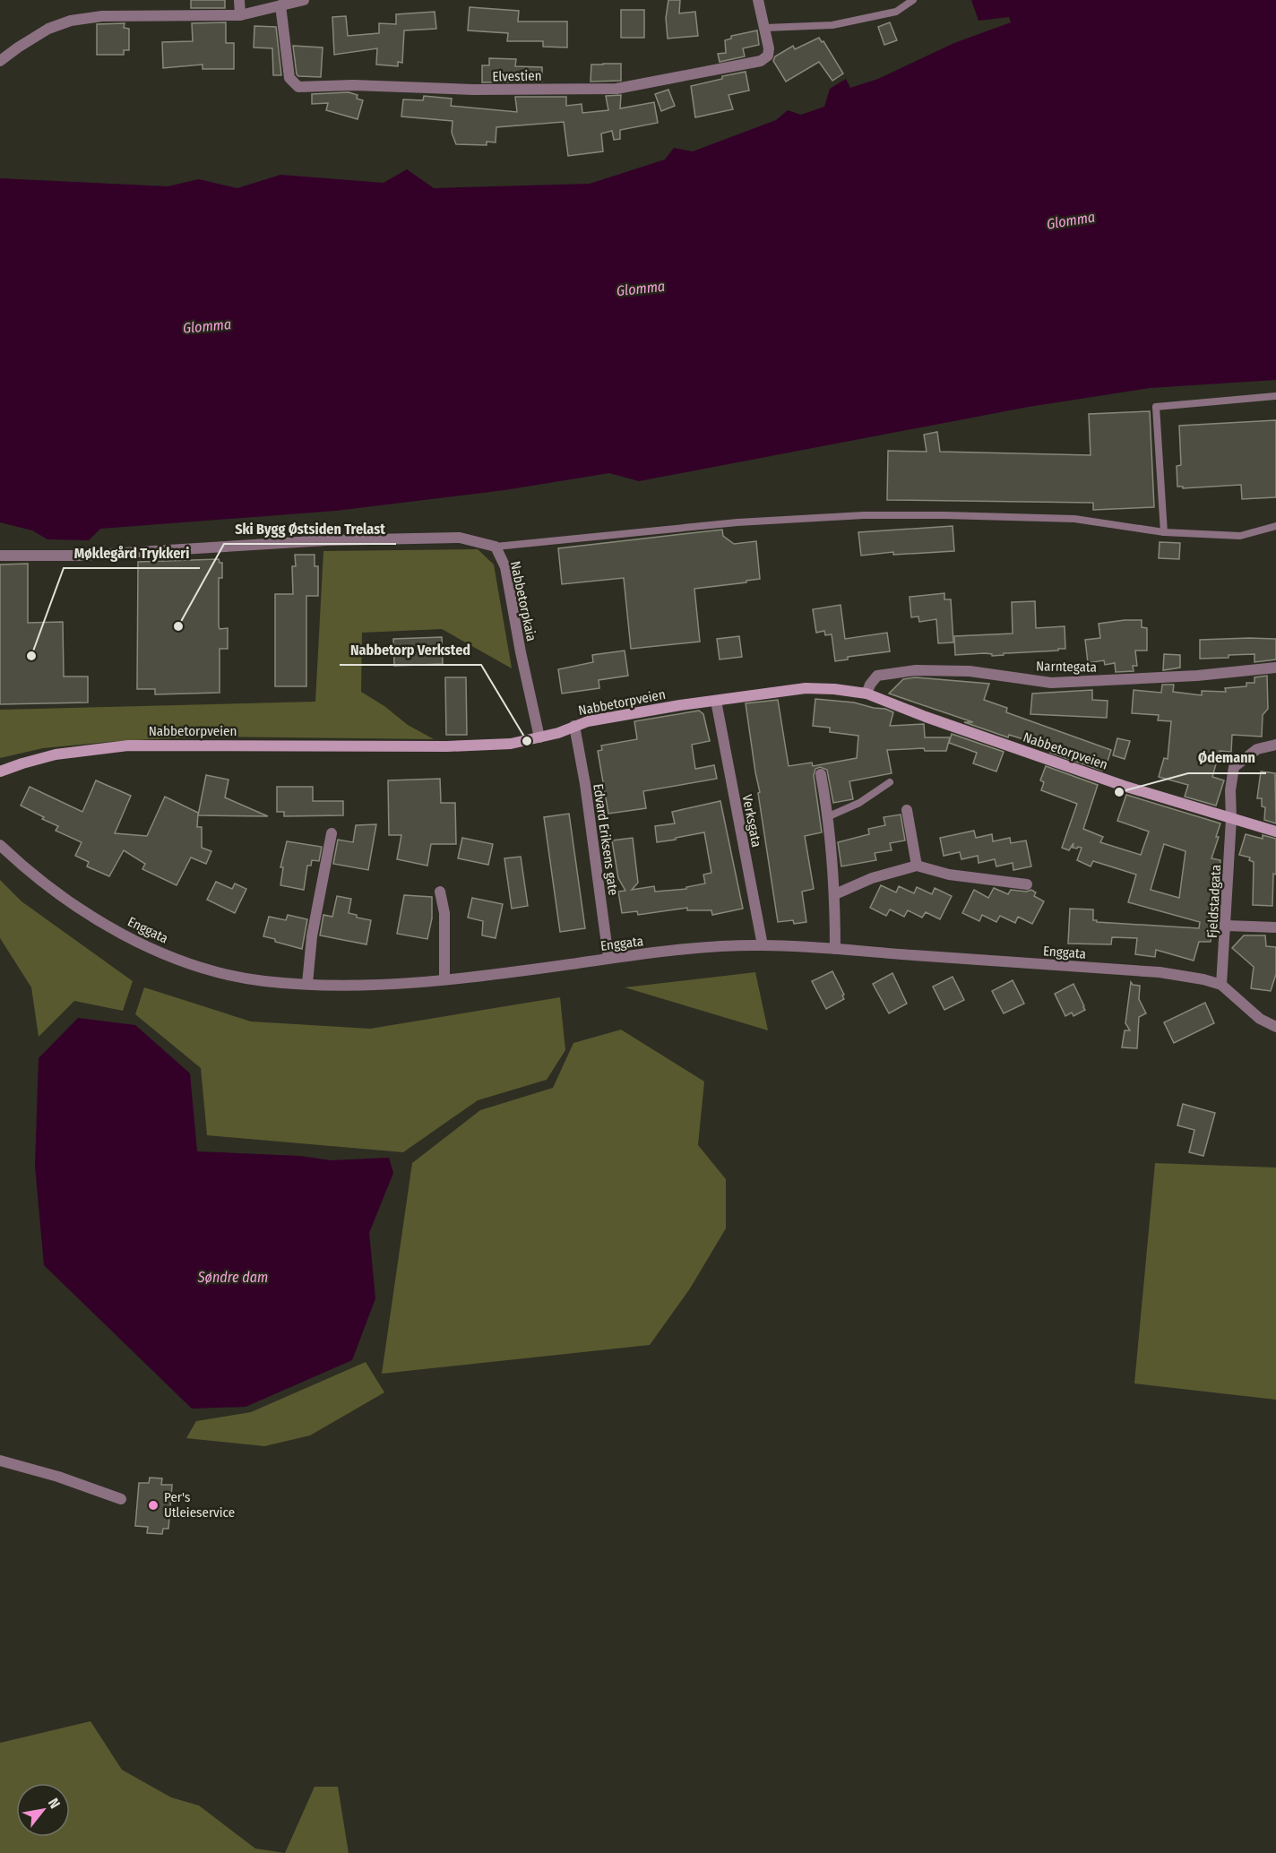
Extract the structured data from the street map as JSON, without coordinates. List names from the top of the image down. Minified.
{"streets":{"main road":["Nabbetorpveien"],"street":["Elvestien","Nabbetorpkaia","Narntegata","Verksgata","Edvard Eriksens gate","Fjeldstadgata","Enggata"]},"crossings":[["Nabbetorpkaia","Nabbetorpveien"],["Narntegata","Nabbetorpveien"],["Nabbetorpveien","Verksgata"],["Nabbetorpveien","Edvard Eriksens gate"],["Nabbetorpveien","Fjeldstadgata"],["Verksgata","Enggata"],["Edvard Eriksens gate","Enggata"],["Fjeldstadgata","Enggata"]],"water":["Glomma","Søndre dam"],"places":["Ski Bygg Østsiden Trelast","Møklegård Trykkeri","Nabbetorp Verksted","Ødemann","Per's Utleieservice"],"north":"top right"}
